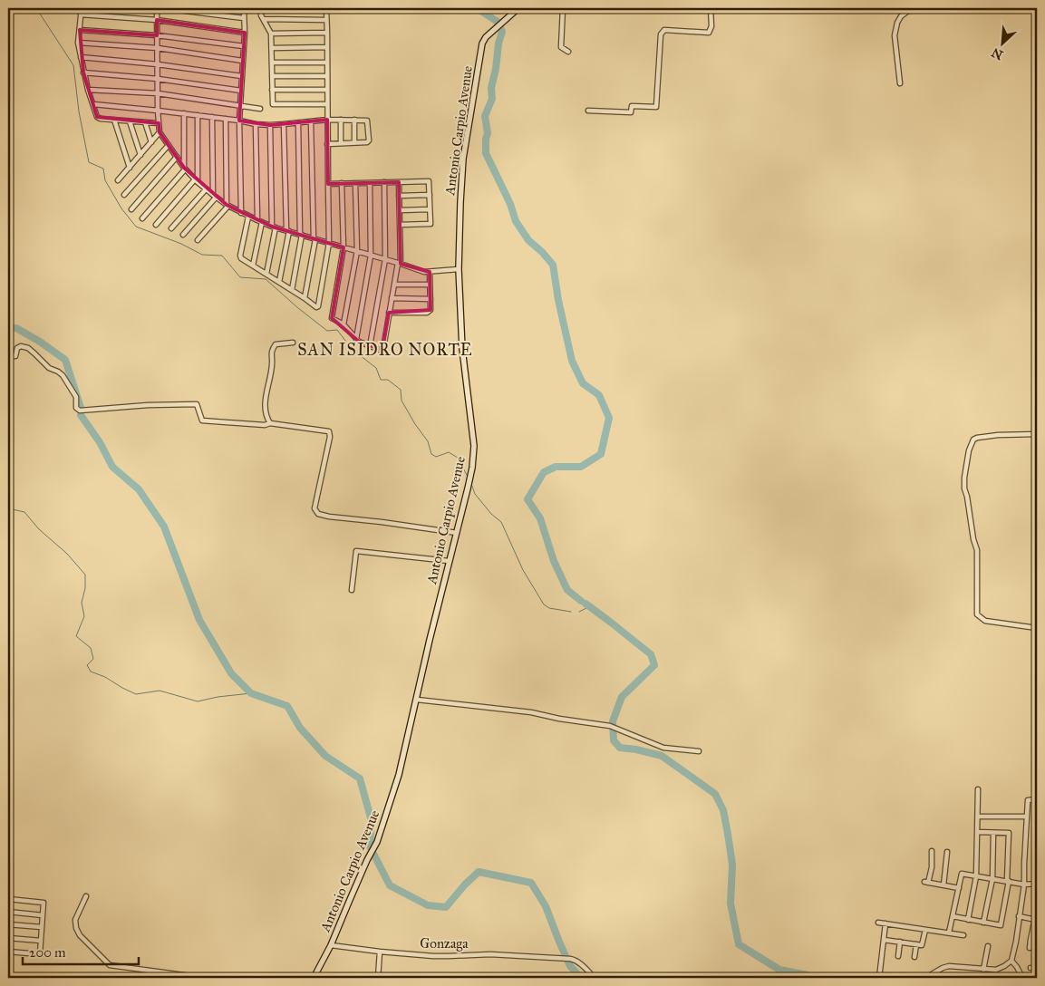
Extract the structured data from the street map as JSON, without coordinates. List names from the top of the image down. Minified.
{"streets":{"street":["Antonio Carpio Avenue","Gonzaga"]},"crossings":[["Antonio Carpio Avenue","Gonzaga"]],"districts":["SAN ISIDRO NORTE"],"scale_bar":"200 m","north":"bottom left"}
